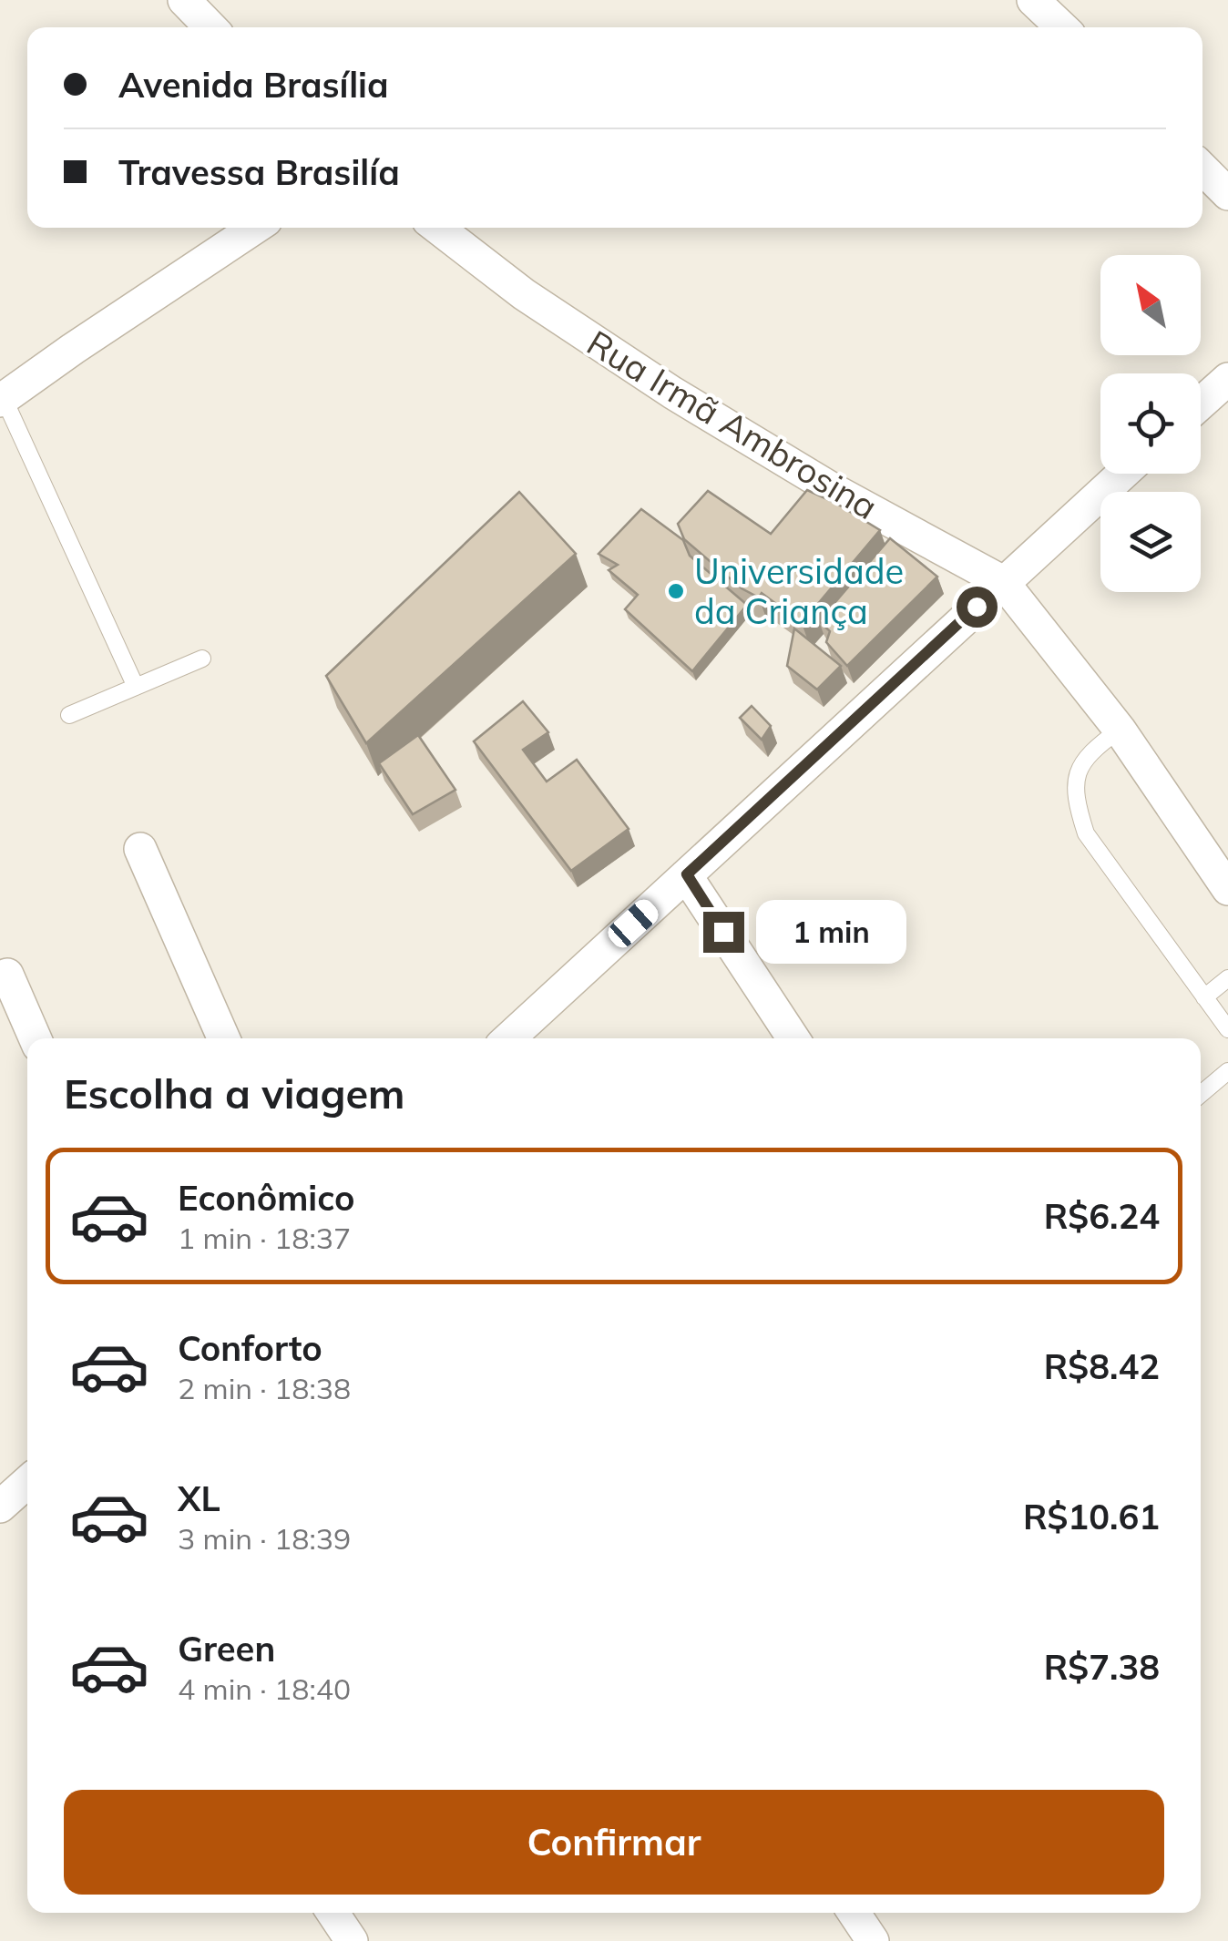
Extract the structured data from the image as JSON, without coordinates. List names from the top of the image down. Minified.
{"streets":{"street":["Rua Irmã Ambrosina"]},"places":["Universidade da Criança"],"north":"top left","page":{"banner":["Avenida Brasília","Travessa Brasilía"],"bubble":"1 min","heading":"Escolha a viagem","list":[{"name":"Econômico","note":"1 min · 18:37","value":"R$6.24"},{"name":"Conforto","note":"2 min · 18:38","value":"R$8.42"},{"name":"XL","note":"3 min · 18:39","value":"R$10.61"},{"name":"Green","note":"4 min · 18:40","value":"R$7.38"}],"buttons":"Confirmar"}}
